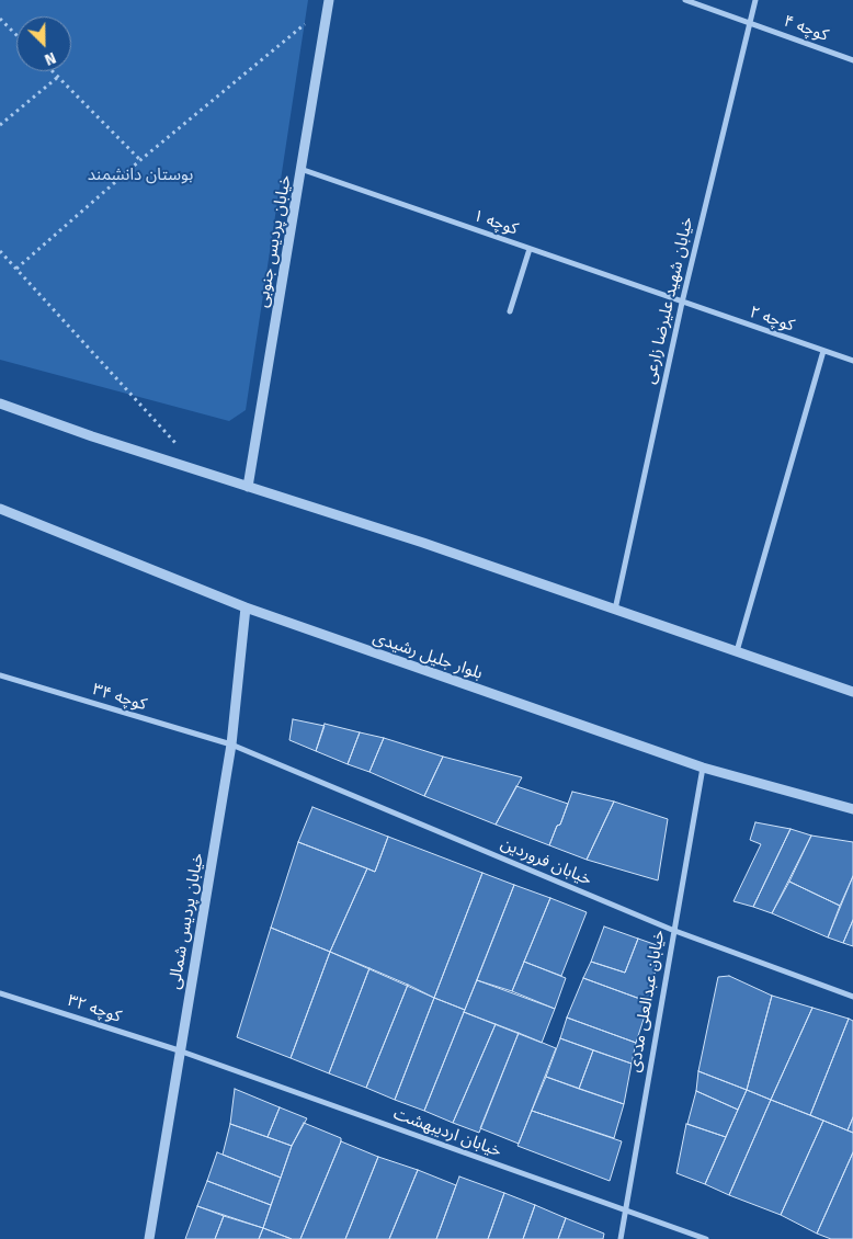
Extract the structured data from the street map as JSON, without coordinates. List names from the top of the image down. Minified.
{"streets":{"street":["کوچه ۴","کوچه ۱","خیابان پردیس جنوبی","خیابان شهید علیرضا زارعی","کوچه ۲","بلوار جلیل رشیدی","کوچه ۳۴","خیابان فروردین","خیابان پردیس شمالی","خیابان عبدالعلی مددی","کوچه ۳۲","خیابان اردیبهشت"]},"crossings":[["کوچه ۴","خیابان شهید علیرضا زارعی"],["کوچه ۱","خیابان پردیس جنوبی"],["کوچه ۱","خیابان شهید علیرضا زارعی"],["کوچه ۱","کوچه ۲"],["خیابان شهید علیرضا زارعی","کوچه ۲"],["بلوار جلیل رشیدی","خیابان پردیس شمالی"],["بلوار جلیل رشیدی","خیابان عبدالعلی مددی"],["کوچه ۳۴","خیابان فروردین"],["کوچه ۳۴","خیابان پردیس شمالی"],["خیابان فروردین","خیابان پردیس شمالی"],["خیابان فروردین","خیابان عبدالعلی مددی"],["خیابان پردیس شمالی","کوچه ۳۲"],["خیابان پردیس شمالی","خیابان اردیبهشت"],["خیابان عبدالعلی مددی","خیابان اردیبهشت"],["کوچه ۳۲","خیابان اردیبهشت"]],"parks":["بوستان دانشمند"],"north":"bottom right"}
